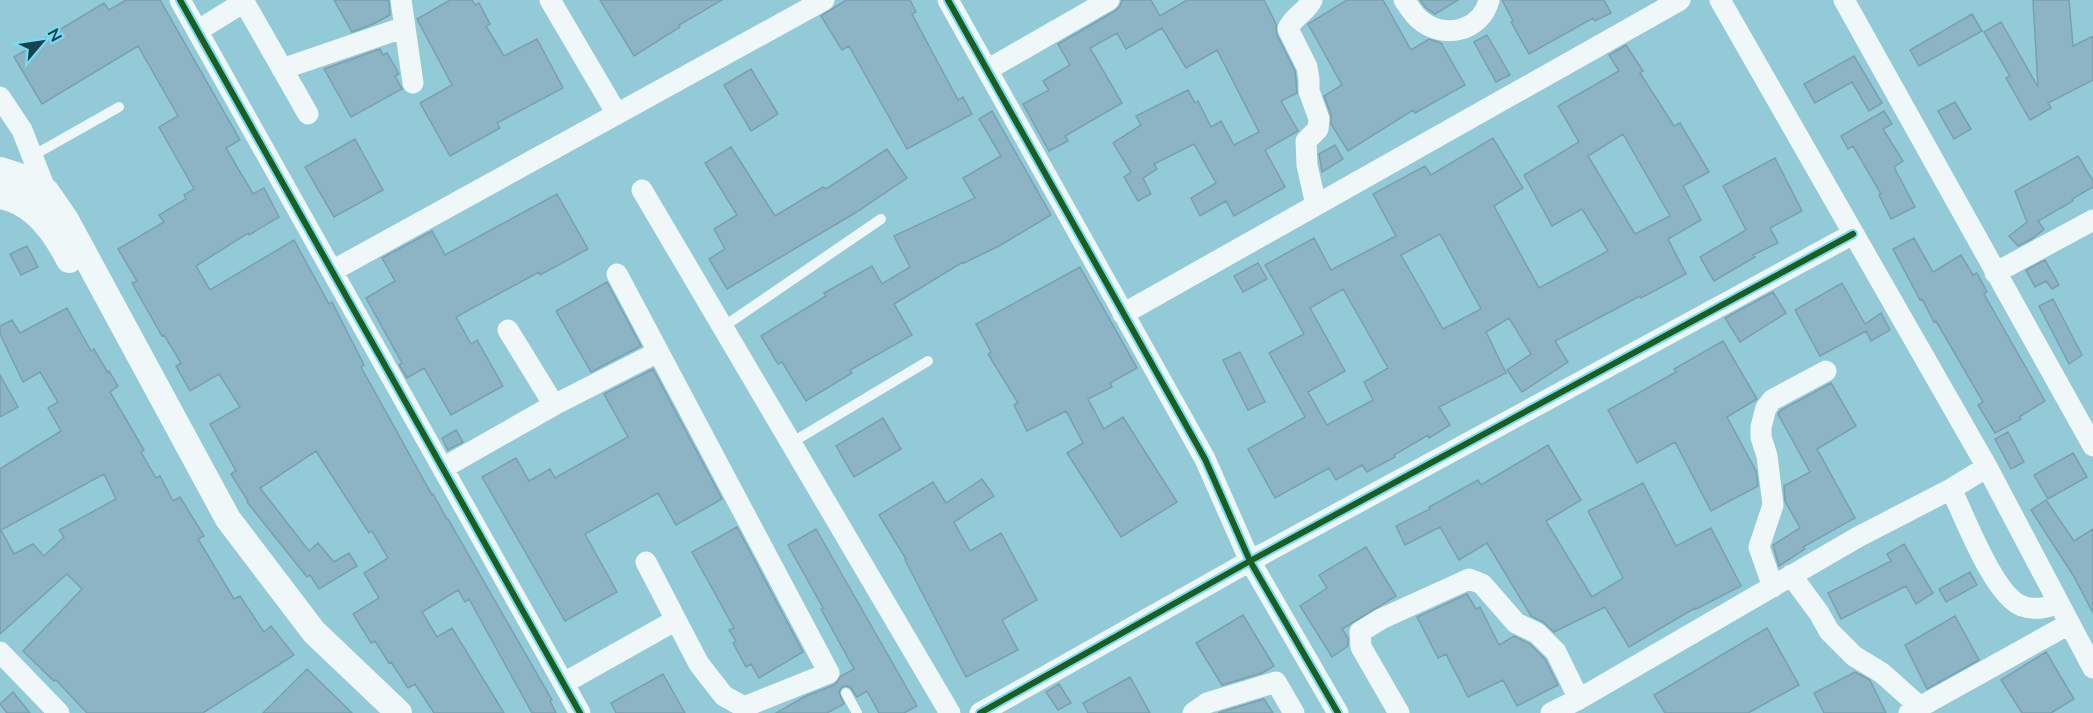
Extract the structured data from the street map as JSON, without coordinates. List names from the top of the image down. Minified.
{"north":"top right"}
